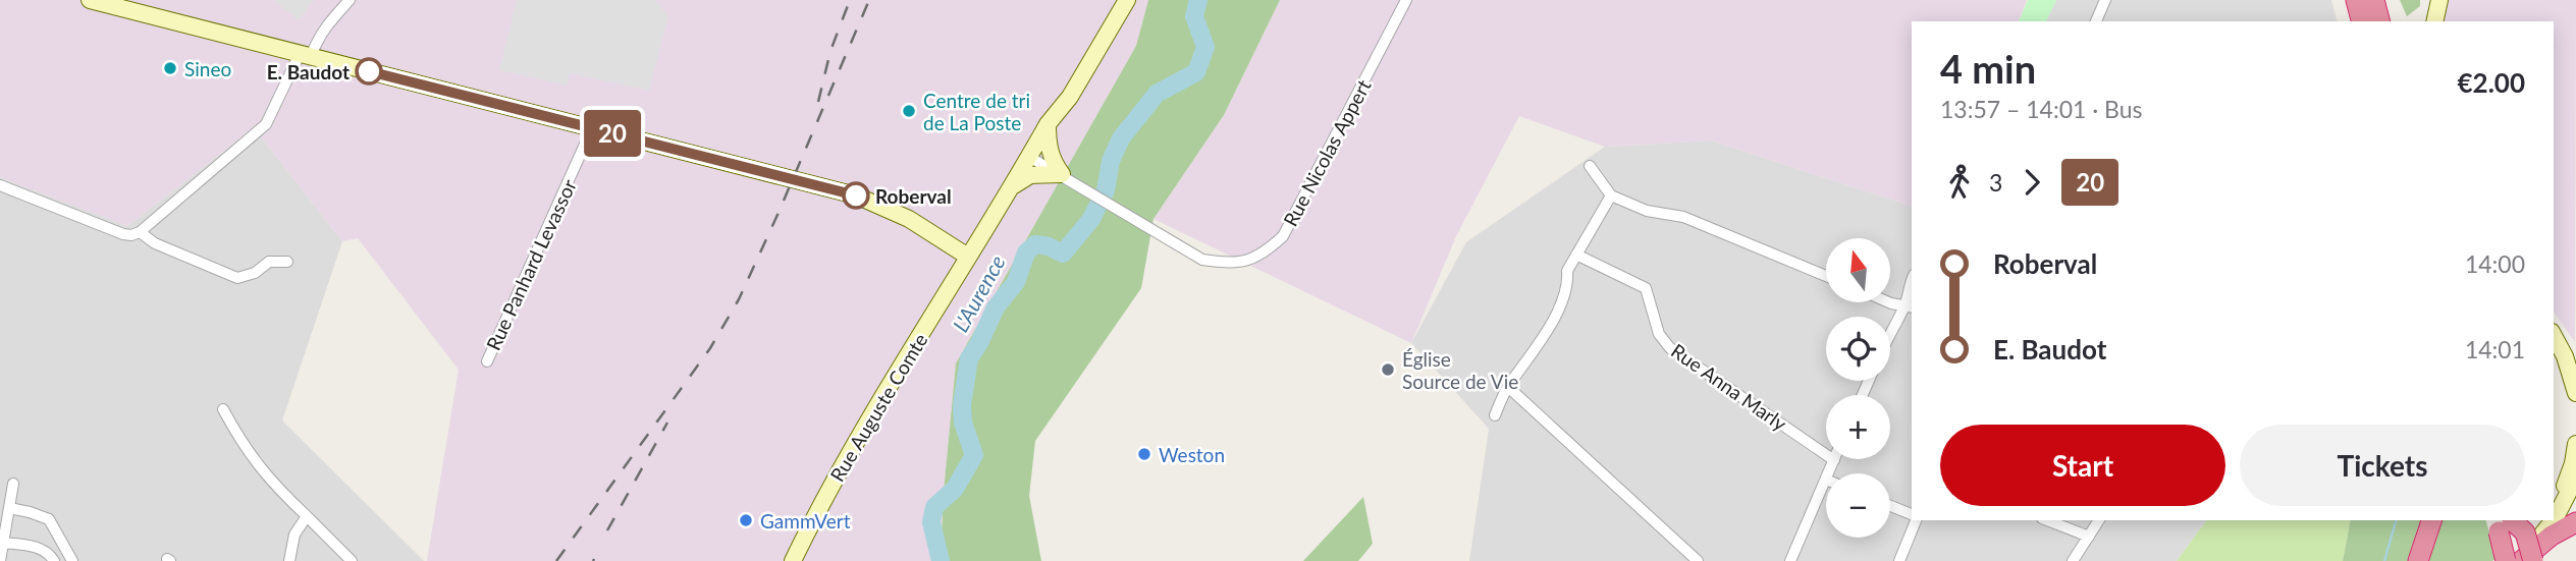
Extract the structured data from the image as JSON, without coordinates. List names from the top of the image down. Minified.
{"streets":{"street":["Rue Nicolas Appert","Rue Panhard Levassor","Rue Anna Marly","Rue Auguste Comte"]},"crossings":[["Rue Nicolas Appert","Rue Auguste Comte"]],"water":["L'Aurence"],"places":["Sineo","E. Baudot","Centre de tri de La Poste","Roberval","Église Source de Vie","Weston","GammVert"],"lines":["bus line 20"],"north":"top","page":{"on_map":"20","heading":["4 min","13:57 – 14:01 · Bus","€2.00"],"legs":["3","20"],"list":[{"name":"Roberval","value":"14:00"},{"name":"E. Baudot","value":"14:01"}],"map_buttons":["+","−"],"buttons":["Start","Tickets"]}}
